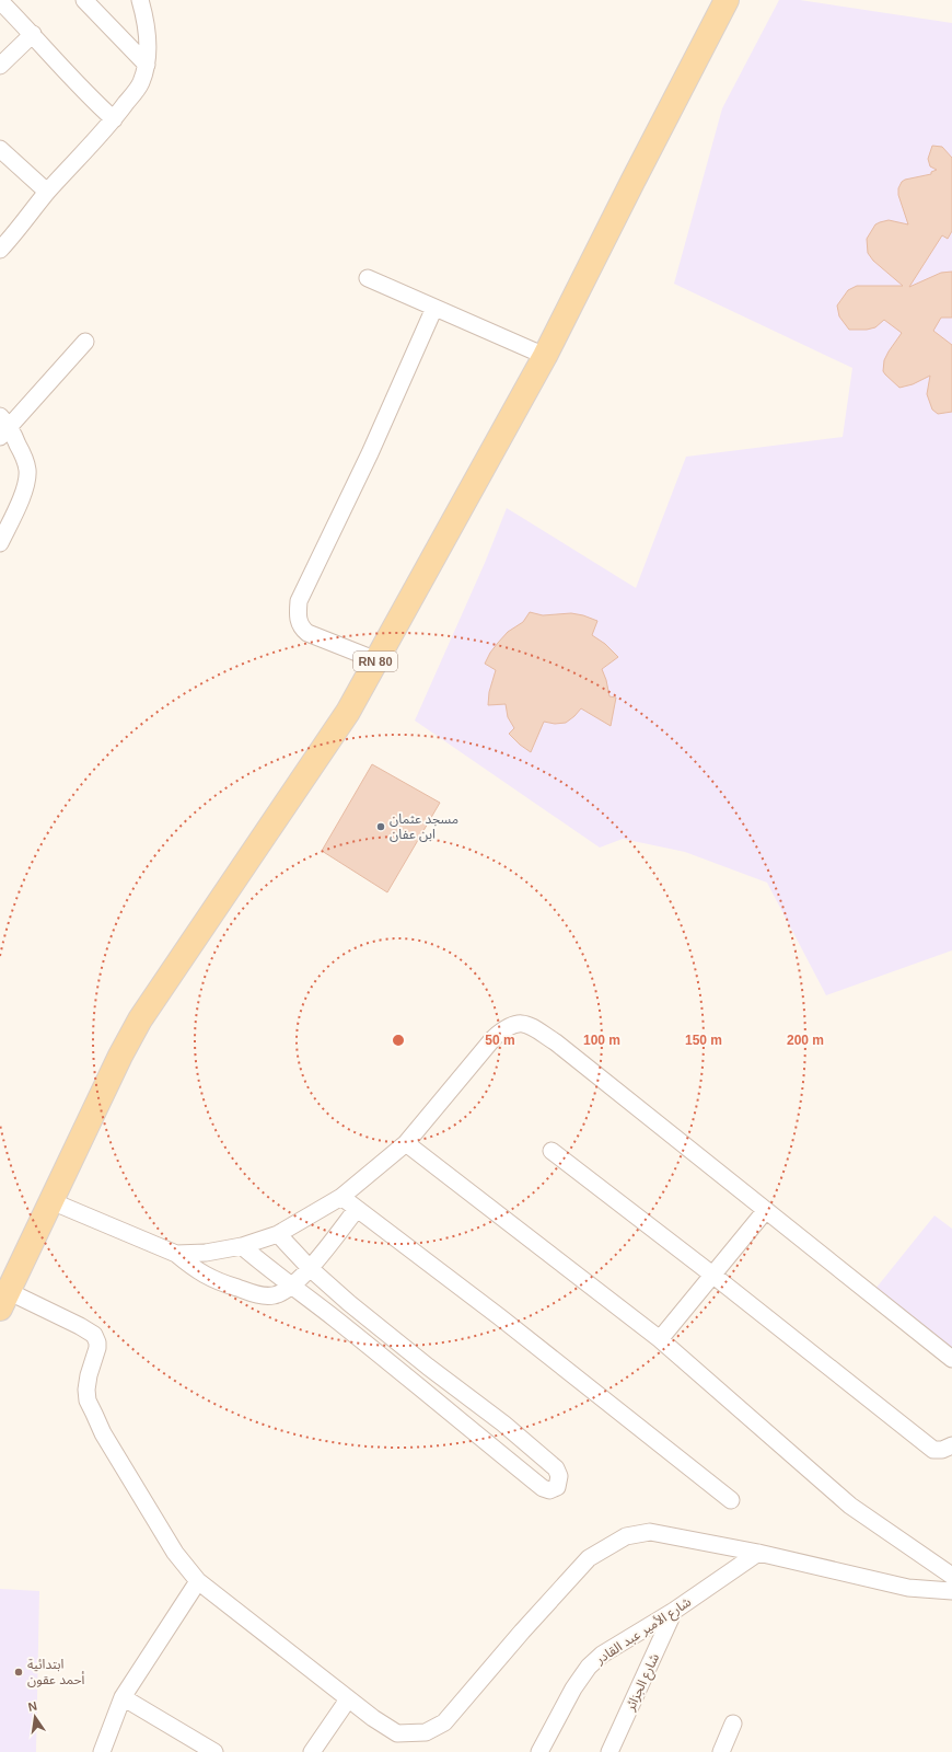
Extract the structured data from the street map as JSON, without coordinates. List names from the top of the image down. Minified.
{"streets":{"main road":["RN 80"],"street":["شارع الأمير عبد القادر","شارع الجزائر"]},"crossings":[["شارع الأمير عبد القادر","شارع الجزائر"]],"places":["مسجد عثمان ابن عفان","ابتدائية أحمد عقون"],"north":"top","rings":["50 m","100 m","150 m","200 m"]}
